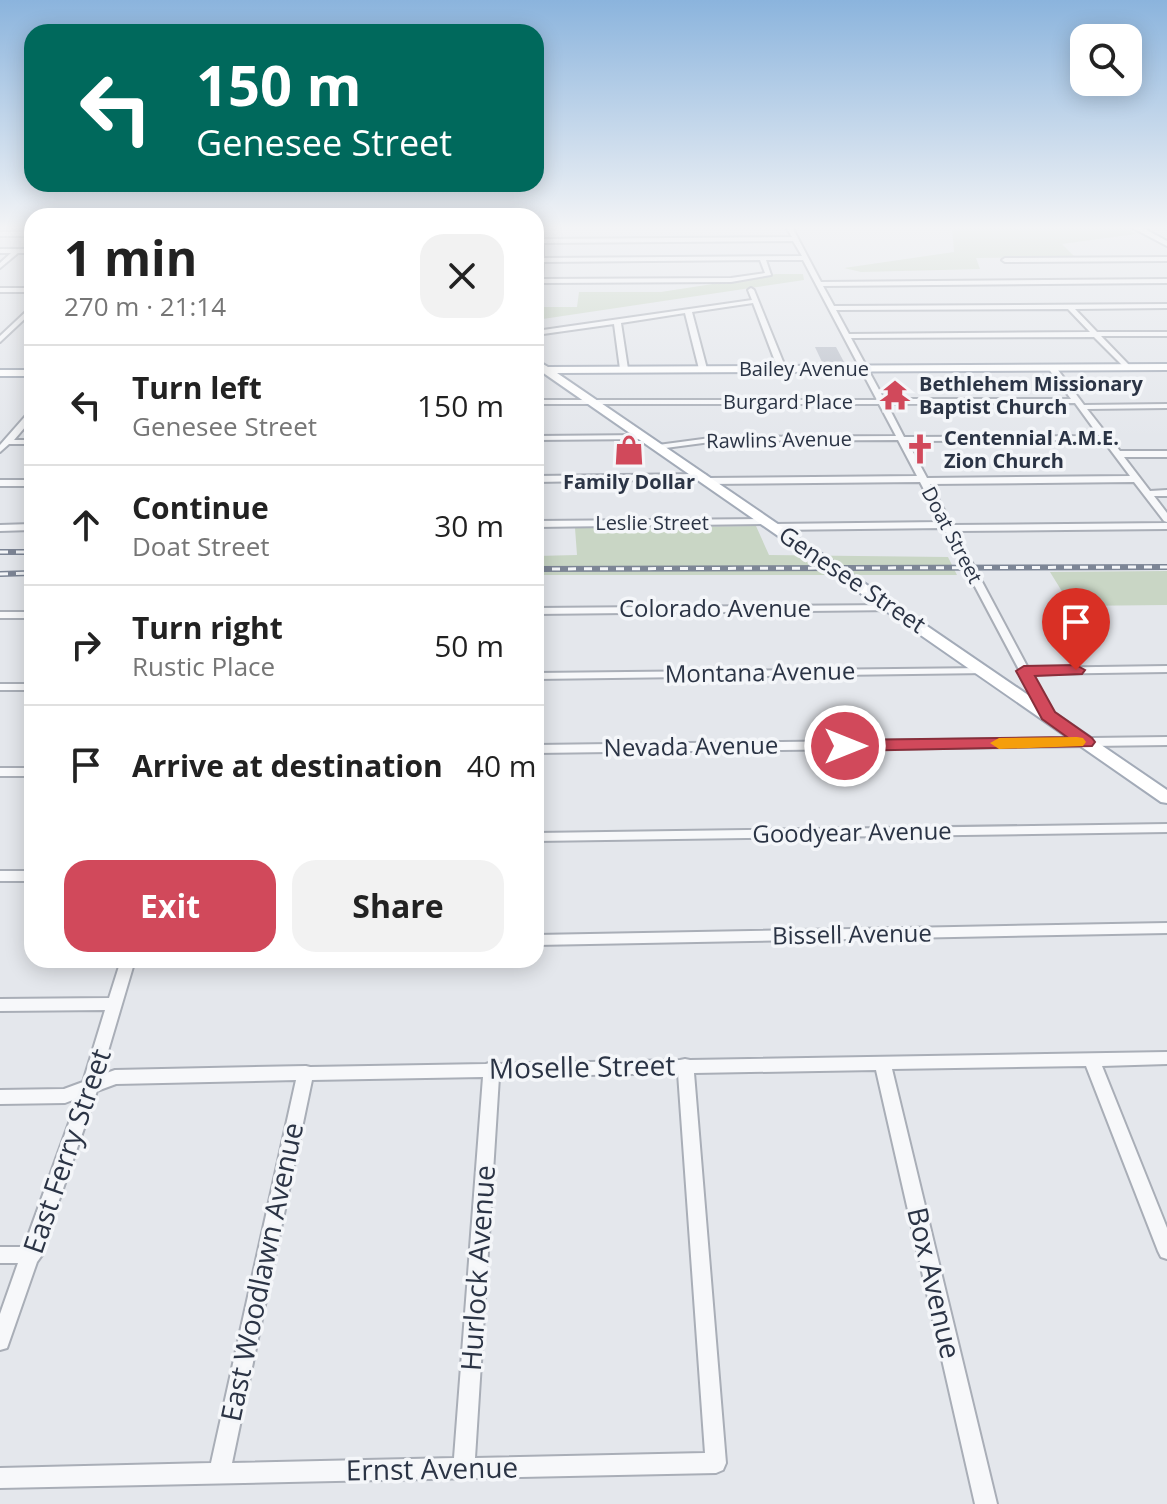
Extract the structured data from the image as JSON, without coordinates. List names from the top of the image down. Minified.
{"streets":{"main road":["Bailey Avenue","Genesee Street"],"street":["Burgard Place","Rawlins Avenue","Leslie Street","Doat Street","Colorado Avenue","Montana Avenue","Nevada Avenue","Goodyear Avenue","Bissell Avenue","Moselle Street","East Ferry Street","Hurlock Avenue","East Woodlawn Avenue","Box Avenue","Ernst Avenue"]},"crossings":[["Bailey Avenue","Doat Street"],["Burgard Place","Doat Street"],["Burgard Place","Genesee Street"],["Rawlins Avenue","Doat Street"],["Rawlins Avenue","Genesee Street"],["Leslie Street","Doat Street"],["Leslie Street","Genesee Street"],["Doat Street","Genesee Street"],["Genesee Street","Colorado Avenue"],["Genesee Street","Montana Avenue"],["Genesee Street","Nevada Avenue"],["Moselle Street","East Ferry Street"],["Moselle Street","Hurlock Avenue"],["Moselle Street","East Woodlawn Avenue"],["Moselle Street","Box Avenue"],["Moselle Street","Ernst Avenue"],["Hurlock Avenue","Ernst Avenue"],["East Woodlawn Avenue","Ernst Avenue"]],"places":{"temple":["Bethlehem Missionary Baptist Church"],"church":["Centennial A.M.E. Zion Church"],"shop":["Family Dollar"]},"page":{"turn":["150 m","Genesee Street"],"heading":["1 min","270 m · 21:14"],"list":[{"name":"Turn left","note":"Genesee Street","value":"150 m"},{"name":"Continue","note":"Doat Street","value":"30 m"},{"name":"Turn right","note":"Rustic Place","value":"50 m"},{"name":"Arrive at destination","value":"40 m"}],"buttons":["Exit","Share"]}}
